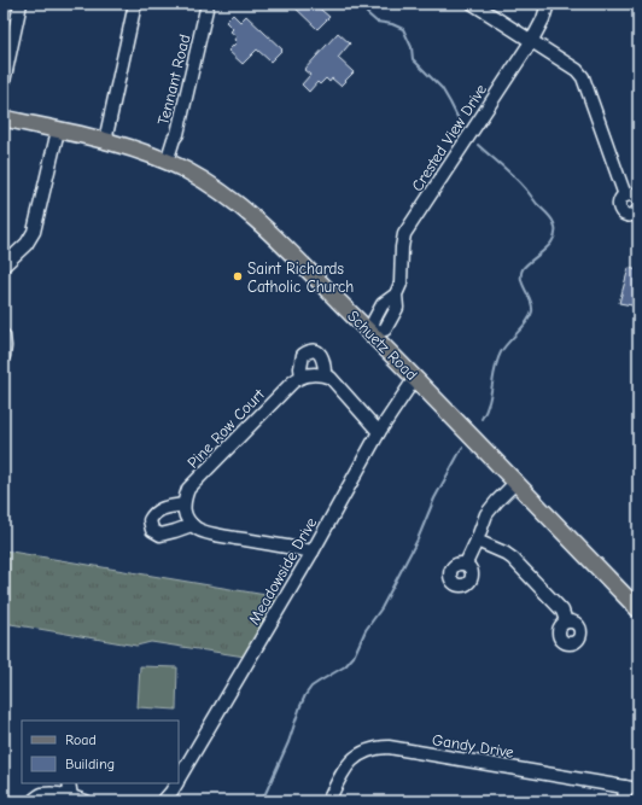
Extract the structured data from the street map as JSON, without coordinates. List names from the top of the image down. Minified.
{"streets":{"main road":["Schuetz Road"],"street":["Tennant Road","Crested View Drive","Pine Row Court","Meadowside Drive","Gandy Drive"]},"crossings":[["Tennant Road","Schuetz Road"],["Crested View Drive","Schuetz Road"],["Schuetz Road","Meadowside Drive"]],"places":["Saint Richards Catholic Church"],"legend":["Road","Building"]}
